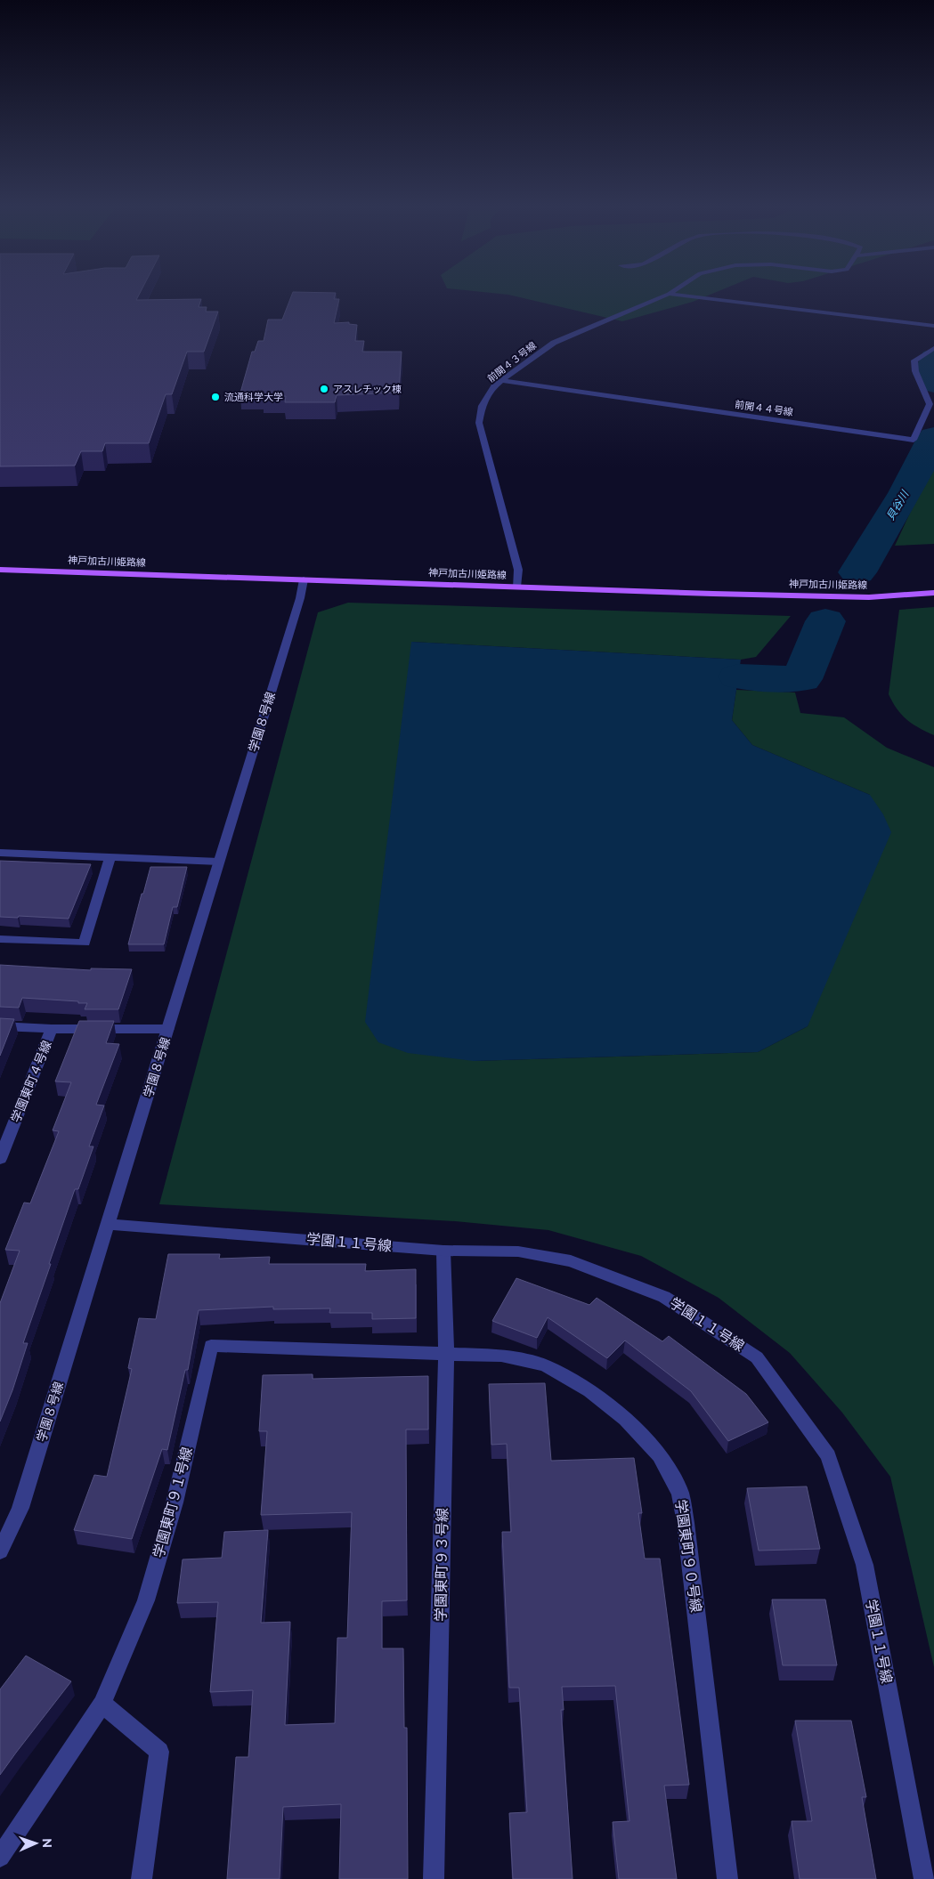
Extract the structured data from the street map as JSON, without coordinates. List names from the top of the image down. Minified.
{"streets":{"main road":["神戸加古川姫路線"],"street":["前開４３号線","前開４４号線","学園８号線","学園東町４号線","学園１１号線","学園東町９１号線","学園東町９０号線","学園東町９３号線"]},"crossings":[["前開４３号線","前開４４号線"],["前開４３号線","神戸加古川姫路線"],["神戸加古川姫路線","学園８号線"],["学園８号線","学園東町４号線"],["学園８号線","学園１１号線"],["学園１１号線","学園東町９３号線"],["学園東町９１号線","学園東町９０号線"],["学園東町９１号線","学園東町９３号線"],["学園東町９０号線","学園東町９３号線"]],"water":["貝谷川"],"places":["アスレチック棟","流通科学大学"],"north":"right"}
